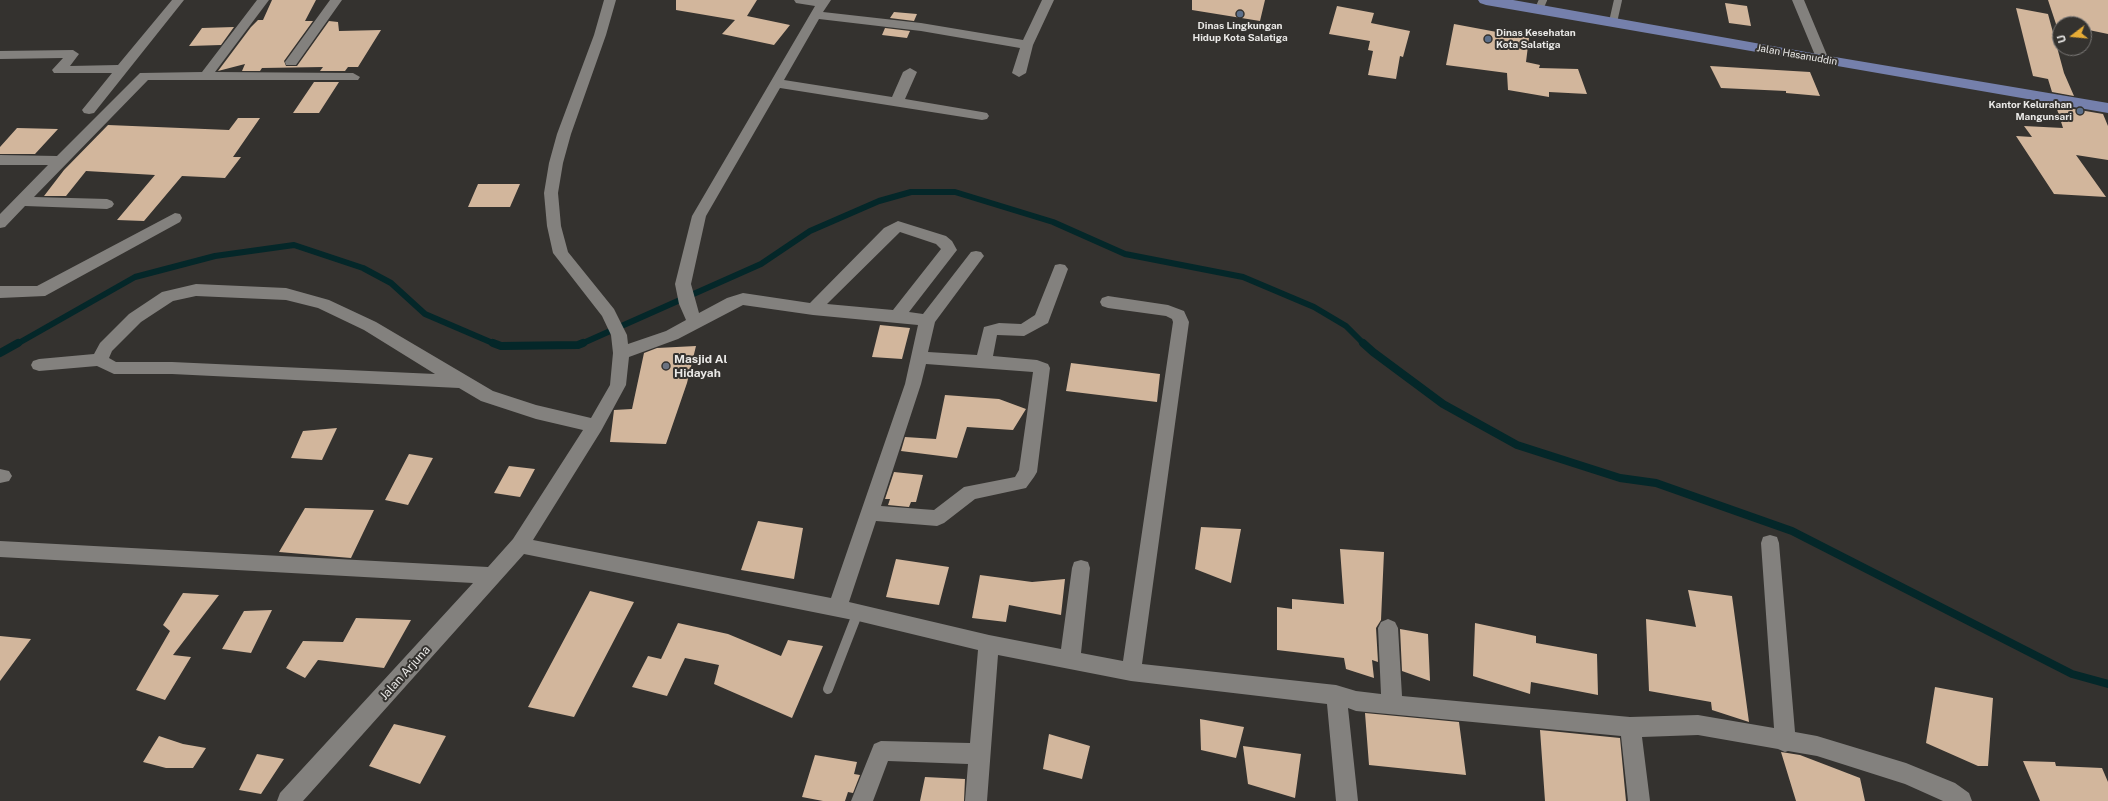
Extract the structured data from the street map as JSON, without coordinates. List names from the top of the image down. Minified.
{"streets":{"main road":["Jalan Hasanuddin"],"street":["Jalan Arjuna"]},"places":["Dinas Lingkungan Hidup Kota Salatiga","Dinas Kesehatan Kota Salatiga","Kantor Kelurahan Mangunsari","Masjid Al Hidayah"],"north":"left"}
